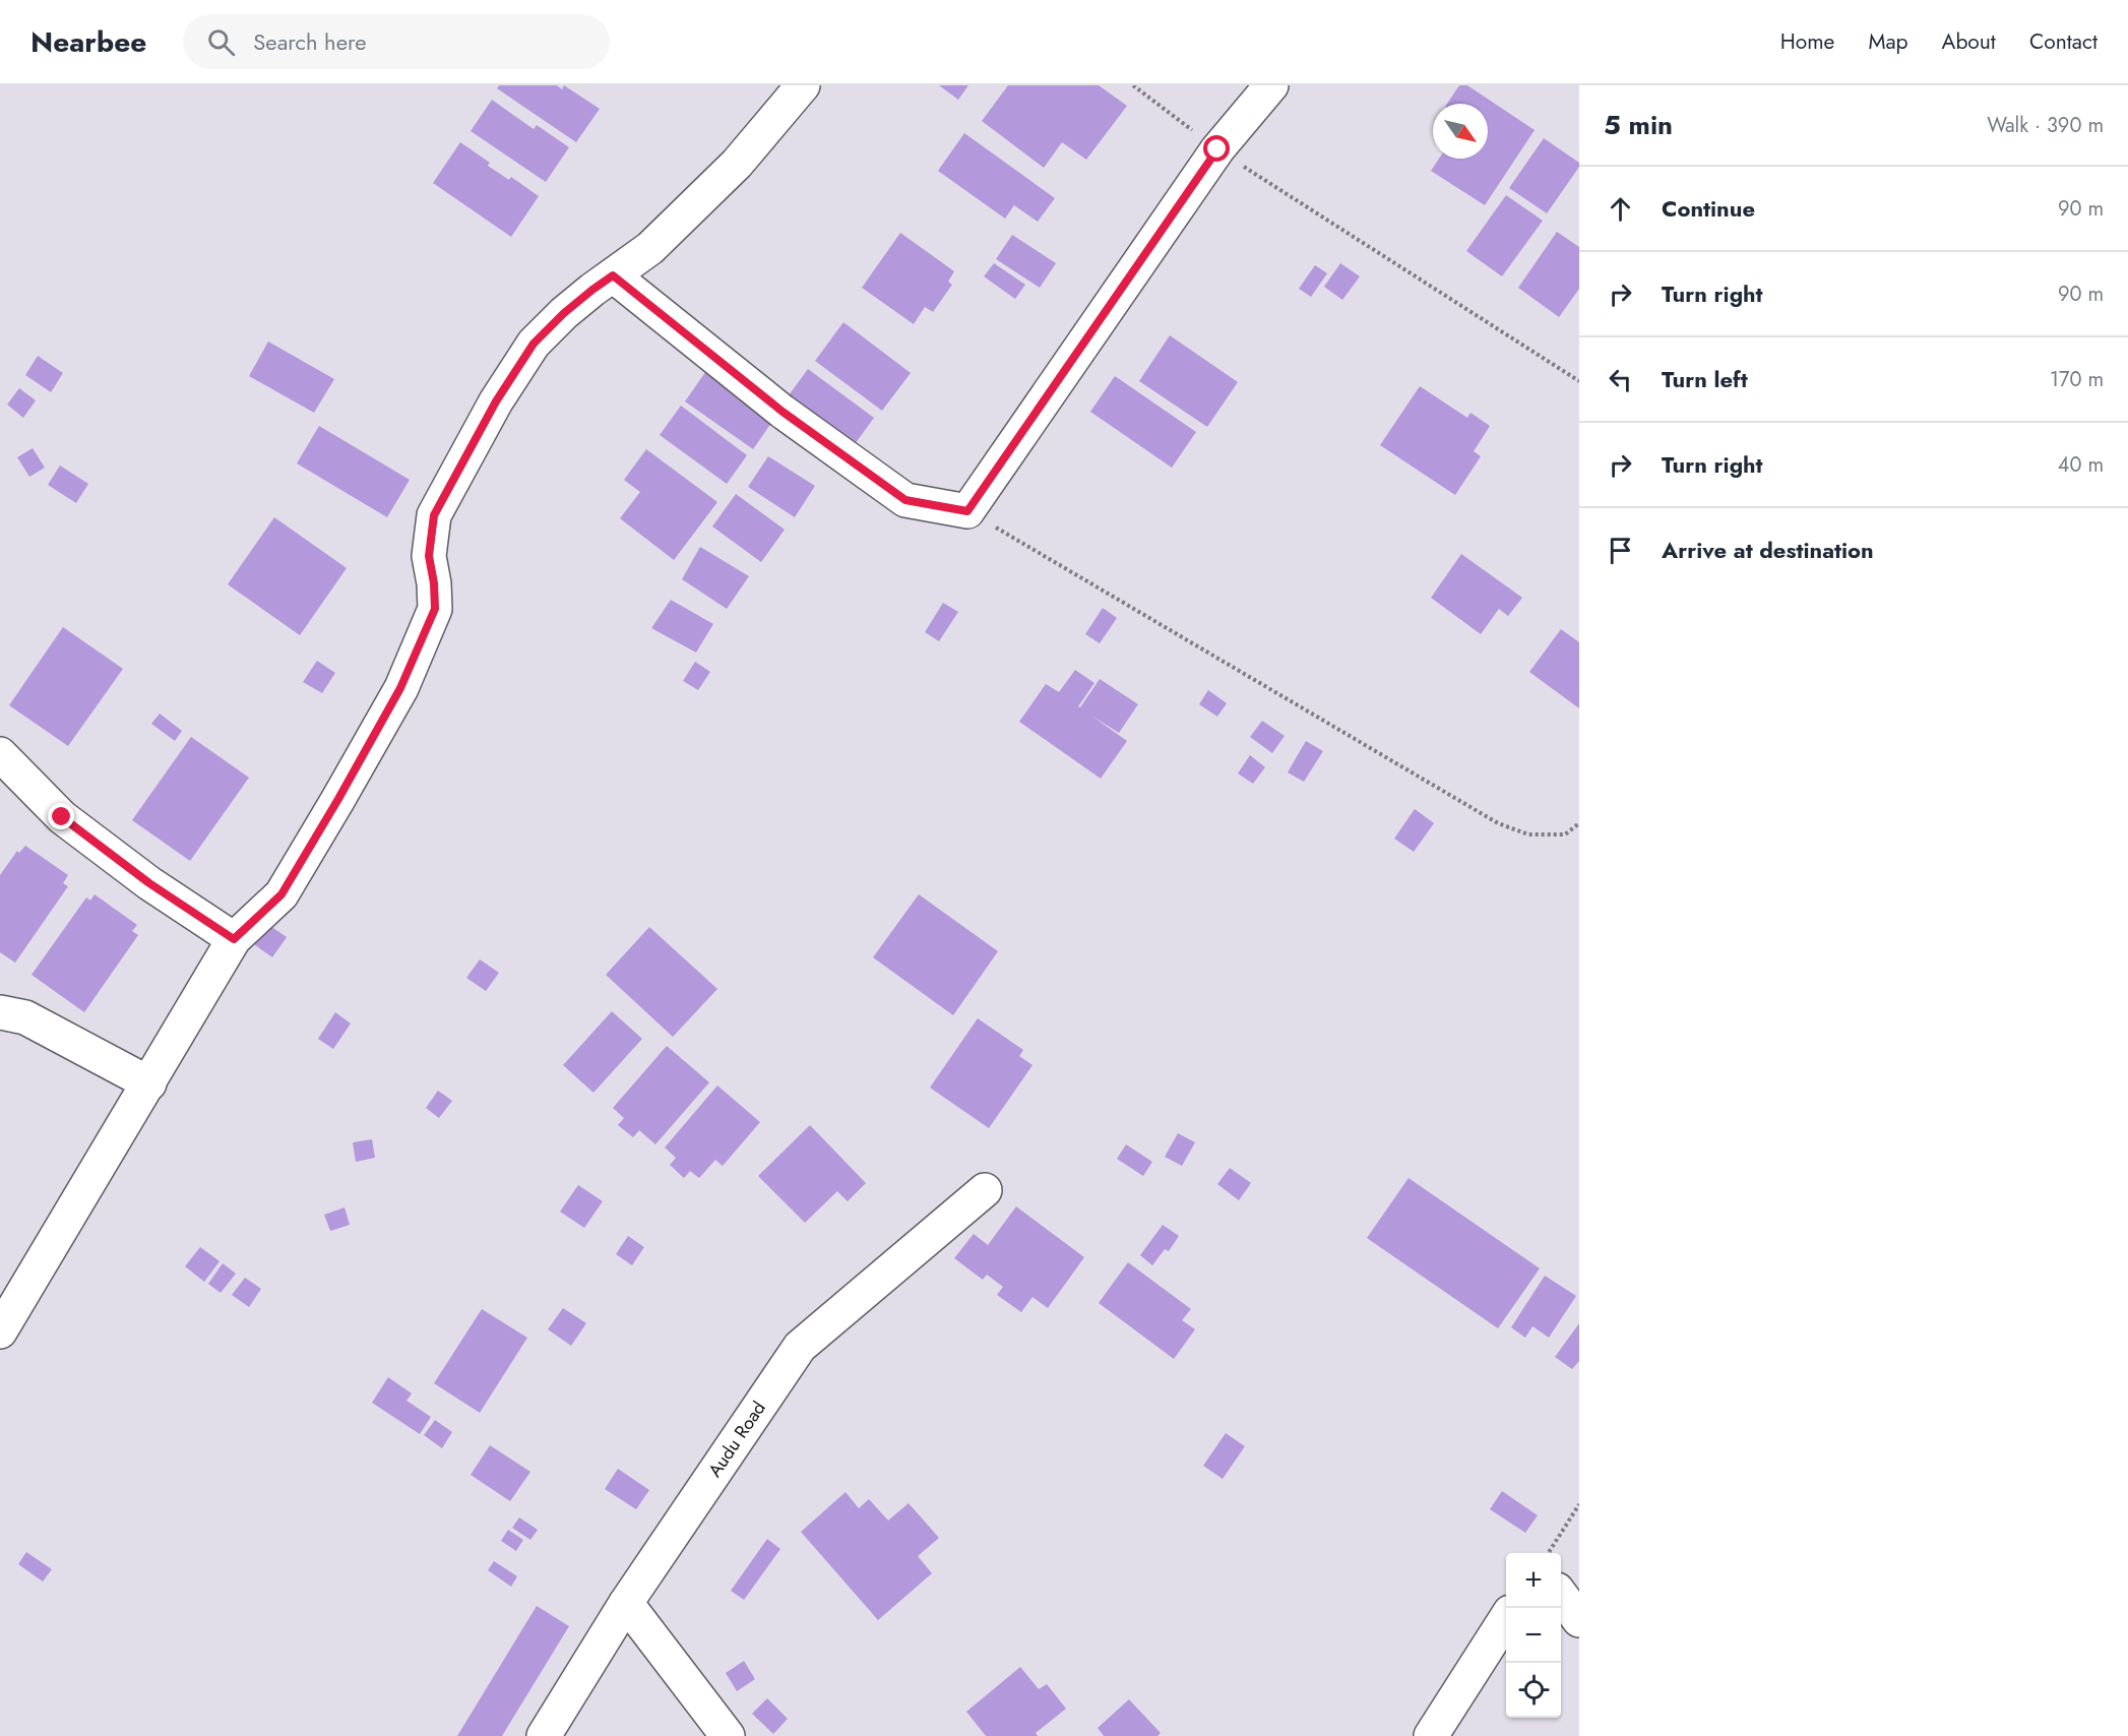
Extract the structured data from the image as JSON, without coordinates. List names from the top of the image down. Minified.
{"streets":{"street":["Audu Road"]},"north":"bottom right","page":{"header":"Nearbee","search":"Search here","nav":["Home","Map","About","Contact"],"heading":["5 min","Walk · 390 m"],"list":[["Continue","90 m"],["Turn right","90 m"],["Turn left","170 m"],["Turn right","40 m"],"Arrive at destination"],"map_buttons":["+","−"]}}
